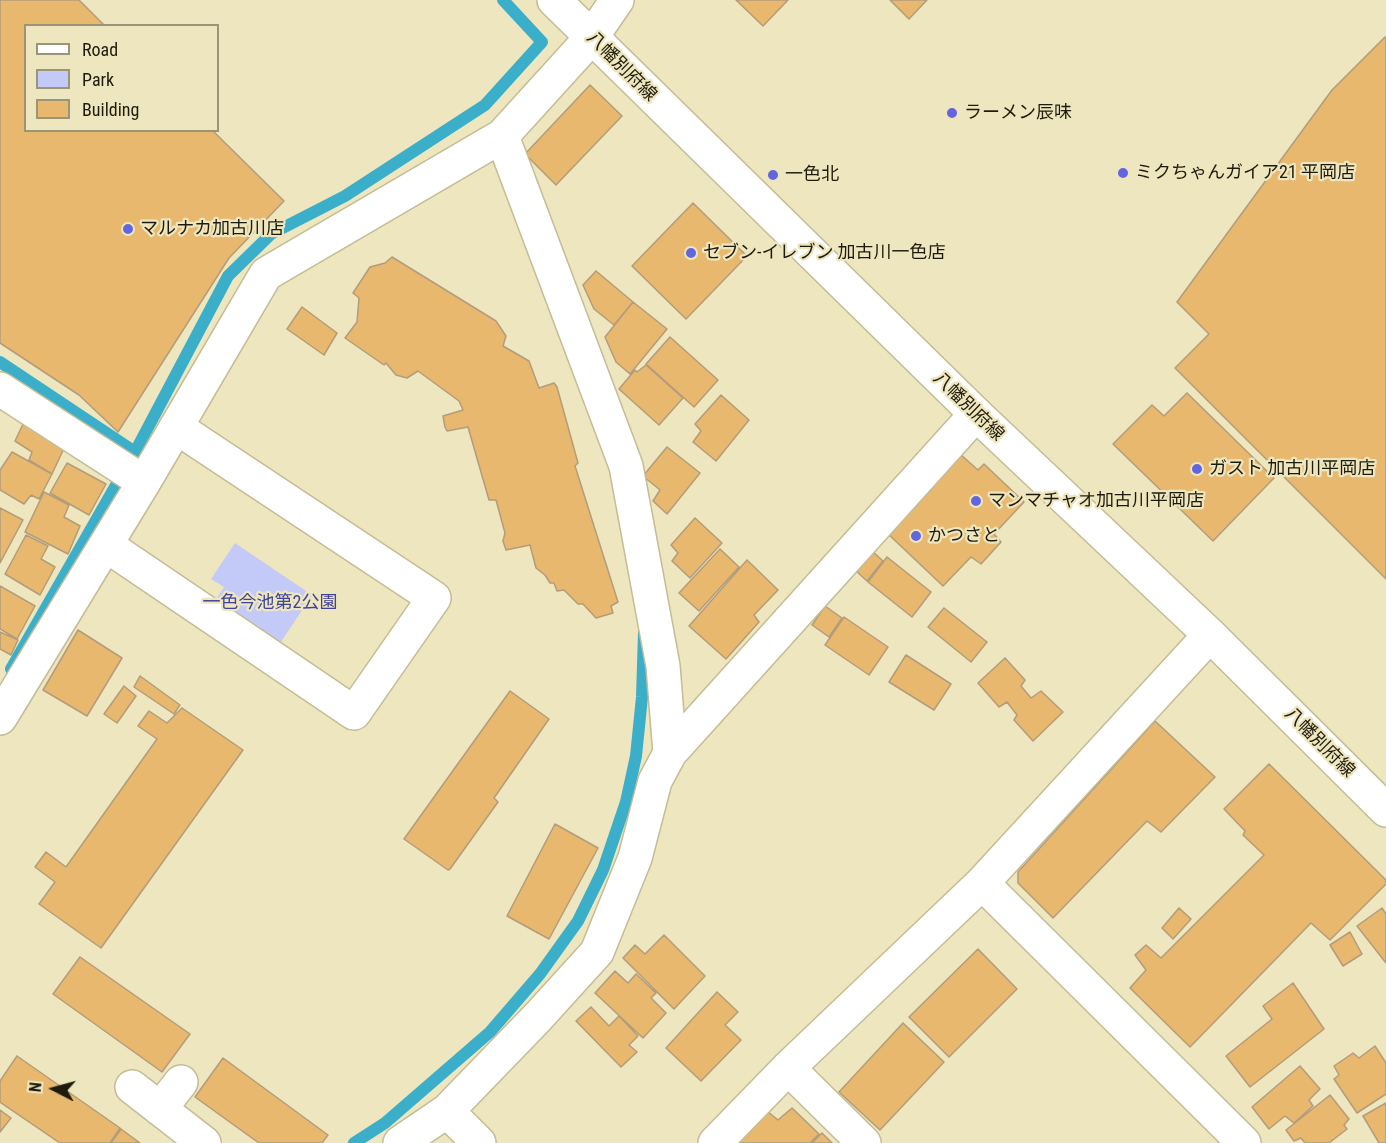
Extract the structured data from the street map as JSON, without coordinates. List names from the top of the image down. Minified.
{"streets":{"street":["八幡別府線"]},"parks":["一色今池第2公園"],"places":["ラーメン辰味","ミクちゃんガイア21 平岡店","一色北","マルナカ加古川店","セブン-イレブン 加古川一色店","ガスト 加古川平岡店","マンマチャオ加古川平岡店","かつさと"],"legend":["Road","Park","Building"],"north":"left"}
